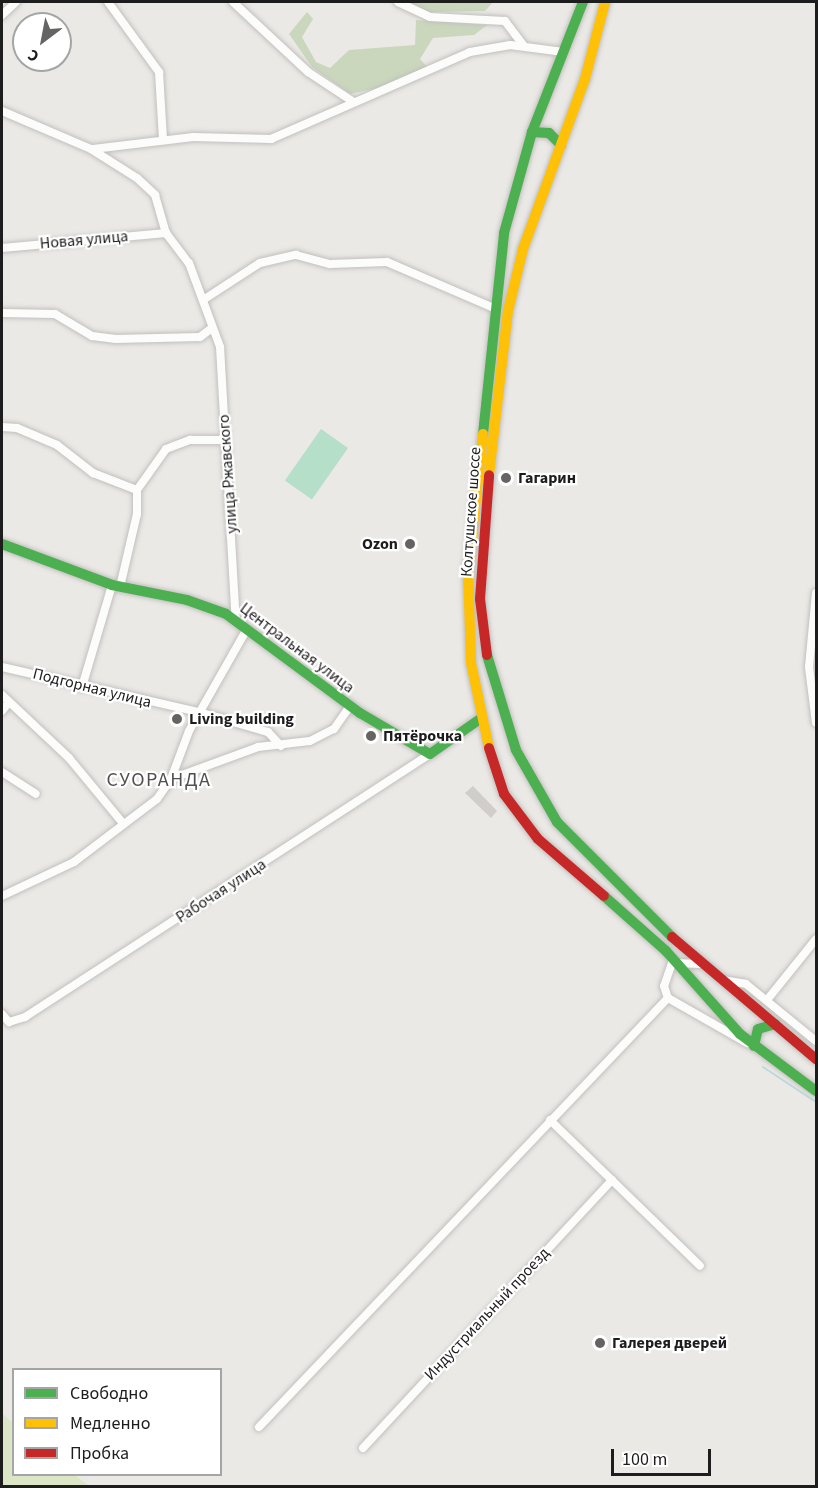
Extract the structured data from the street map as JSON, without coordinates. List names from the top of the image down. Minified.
{"streets":{"main road":["Колтушское шоссе","Центральная улица"],"street":["Новая улица","улица Ржавского","Подгорная улица","Рабочая улица","Индустриальный проезд"]},"crossings":[["Новая улица","улица Ржавского"],["улица Ржавского","Центральная улица"],["Центральная улица","Рабочая улица"]],"districts":["СУОРАНДА"],"places":["Гагарин","Ozon","Living building","Пятёрочка","Галерея дверей"],"legend":["Свободно","Медленно","Пробка"],"scale_bar":"100 m","north":"bottom left"}
